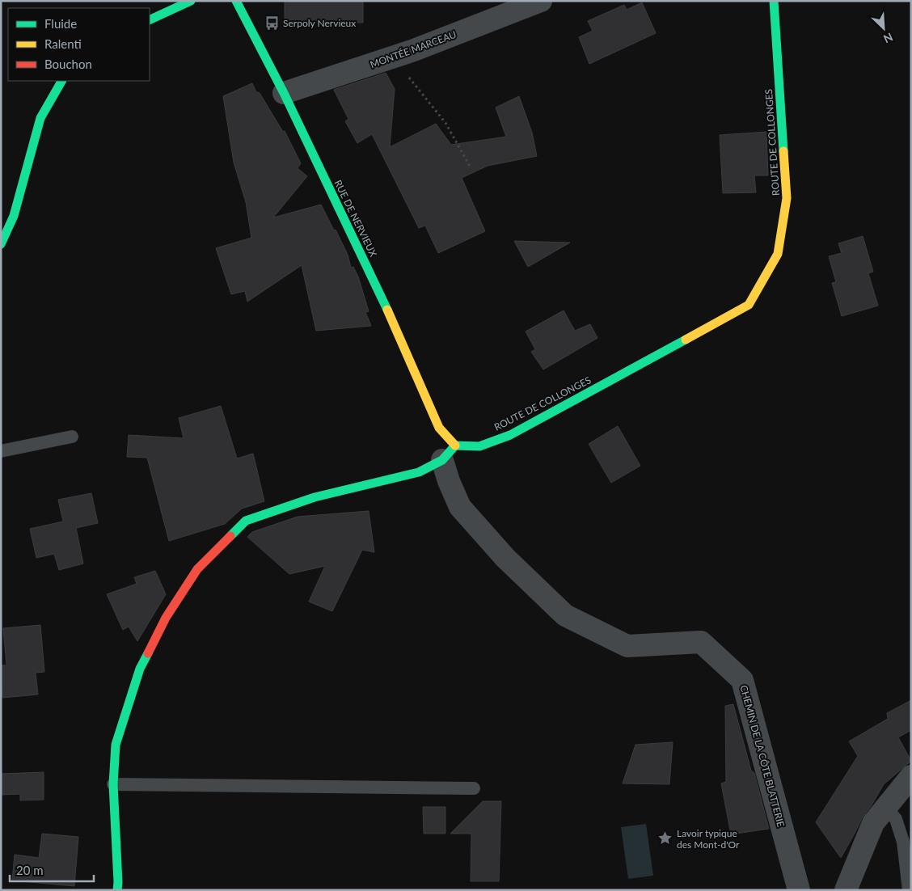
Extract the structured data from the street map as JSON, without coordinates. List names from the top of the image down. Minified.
{"streets":{"street":["MONTÉE MARCEAU","ROUTE DE COLLONGES","RUE DE NERVIEUX","CHEMIN DE LA CÔTE BLATTERIE"]},"crossings":[["MONTÉE MARCEAU","RUE DE NERVIEUX"],["ROUTE DE COLLONGES","RUE DE NERVIEUX"],["ROUTE DE COLLONGES","CHEMIN DE LA CÔTE BLATTERIE"],["RUE DE NERVIEUX","CHEMIN DE LA CÔTE BLATTERIE"]],"places":{"bus stop":["Serpoly Nervieux"],"place":["Lavoir typique des Mont-d'Or"]},"legend":["Fluide","Ralenti","Bouchon"],"scale_bar":"20 m","north":"bottom right"}
